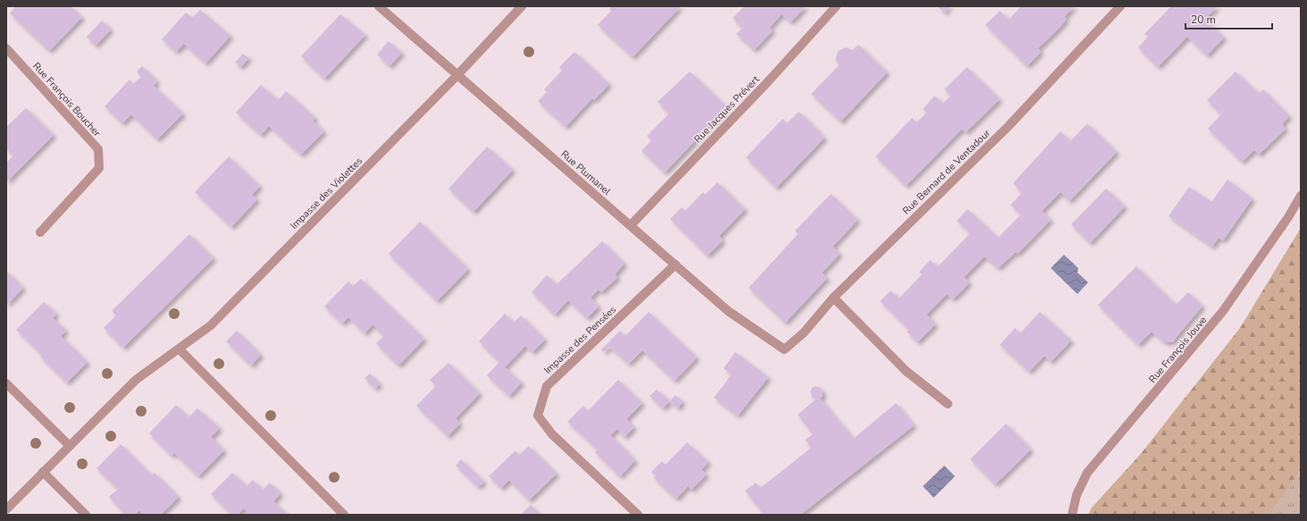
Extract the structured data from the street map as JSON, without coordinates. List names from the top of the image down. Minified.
{"streets":{"street":["Rue François Boucher","Rue Jacques Prévert","Rue Bernard de Ventadour","Rue Plumanel","Impasse des Violettes","Impasse des Pensées","Rue François Jouve"]},"crossings":[["Rue Jacques Prévert","Rue Plumanel"],["Rue Bernard de Ventadour","Rue Plumanel"],["Rue Plumanel","Impasse des Violettes"],["Rue Plumanel","Impasse des Pensées"]],"scale_bar":"20 m"}
